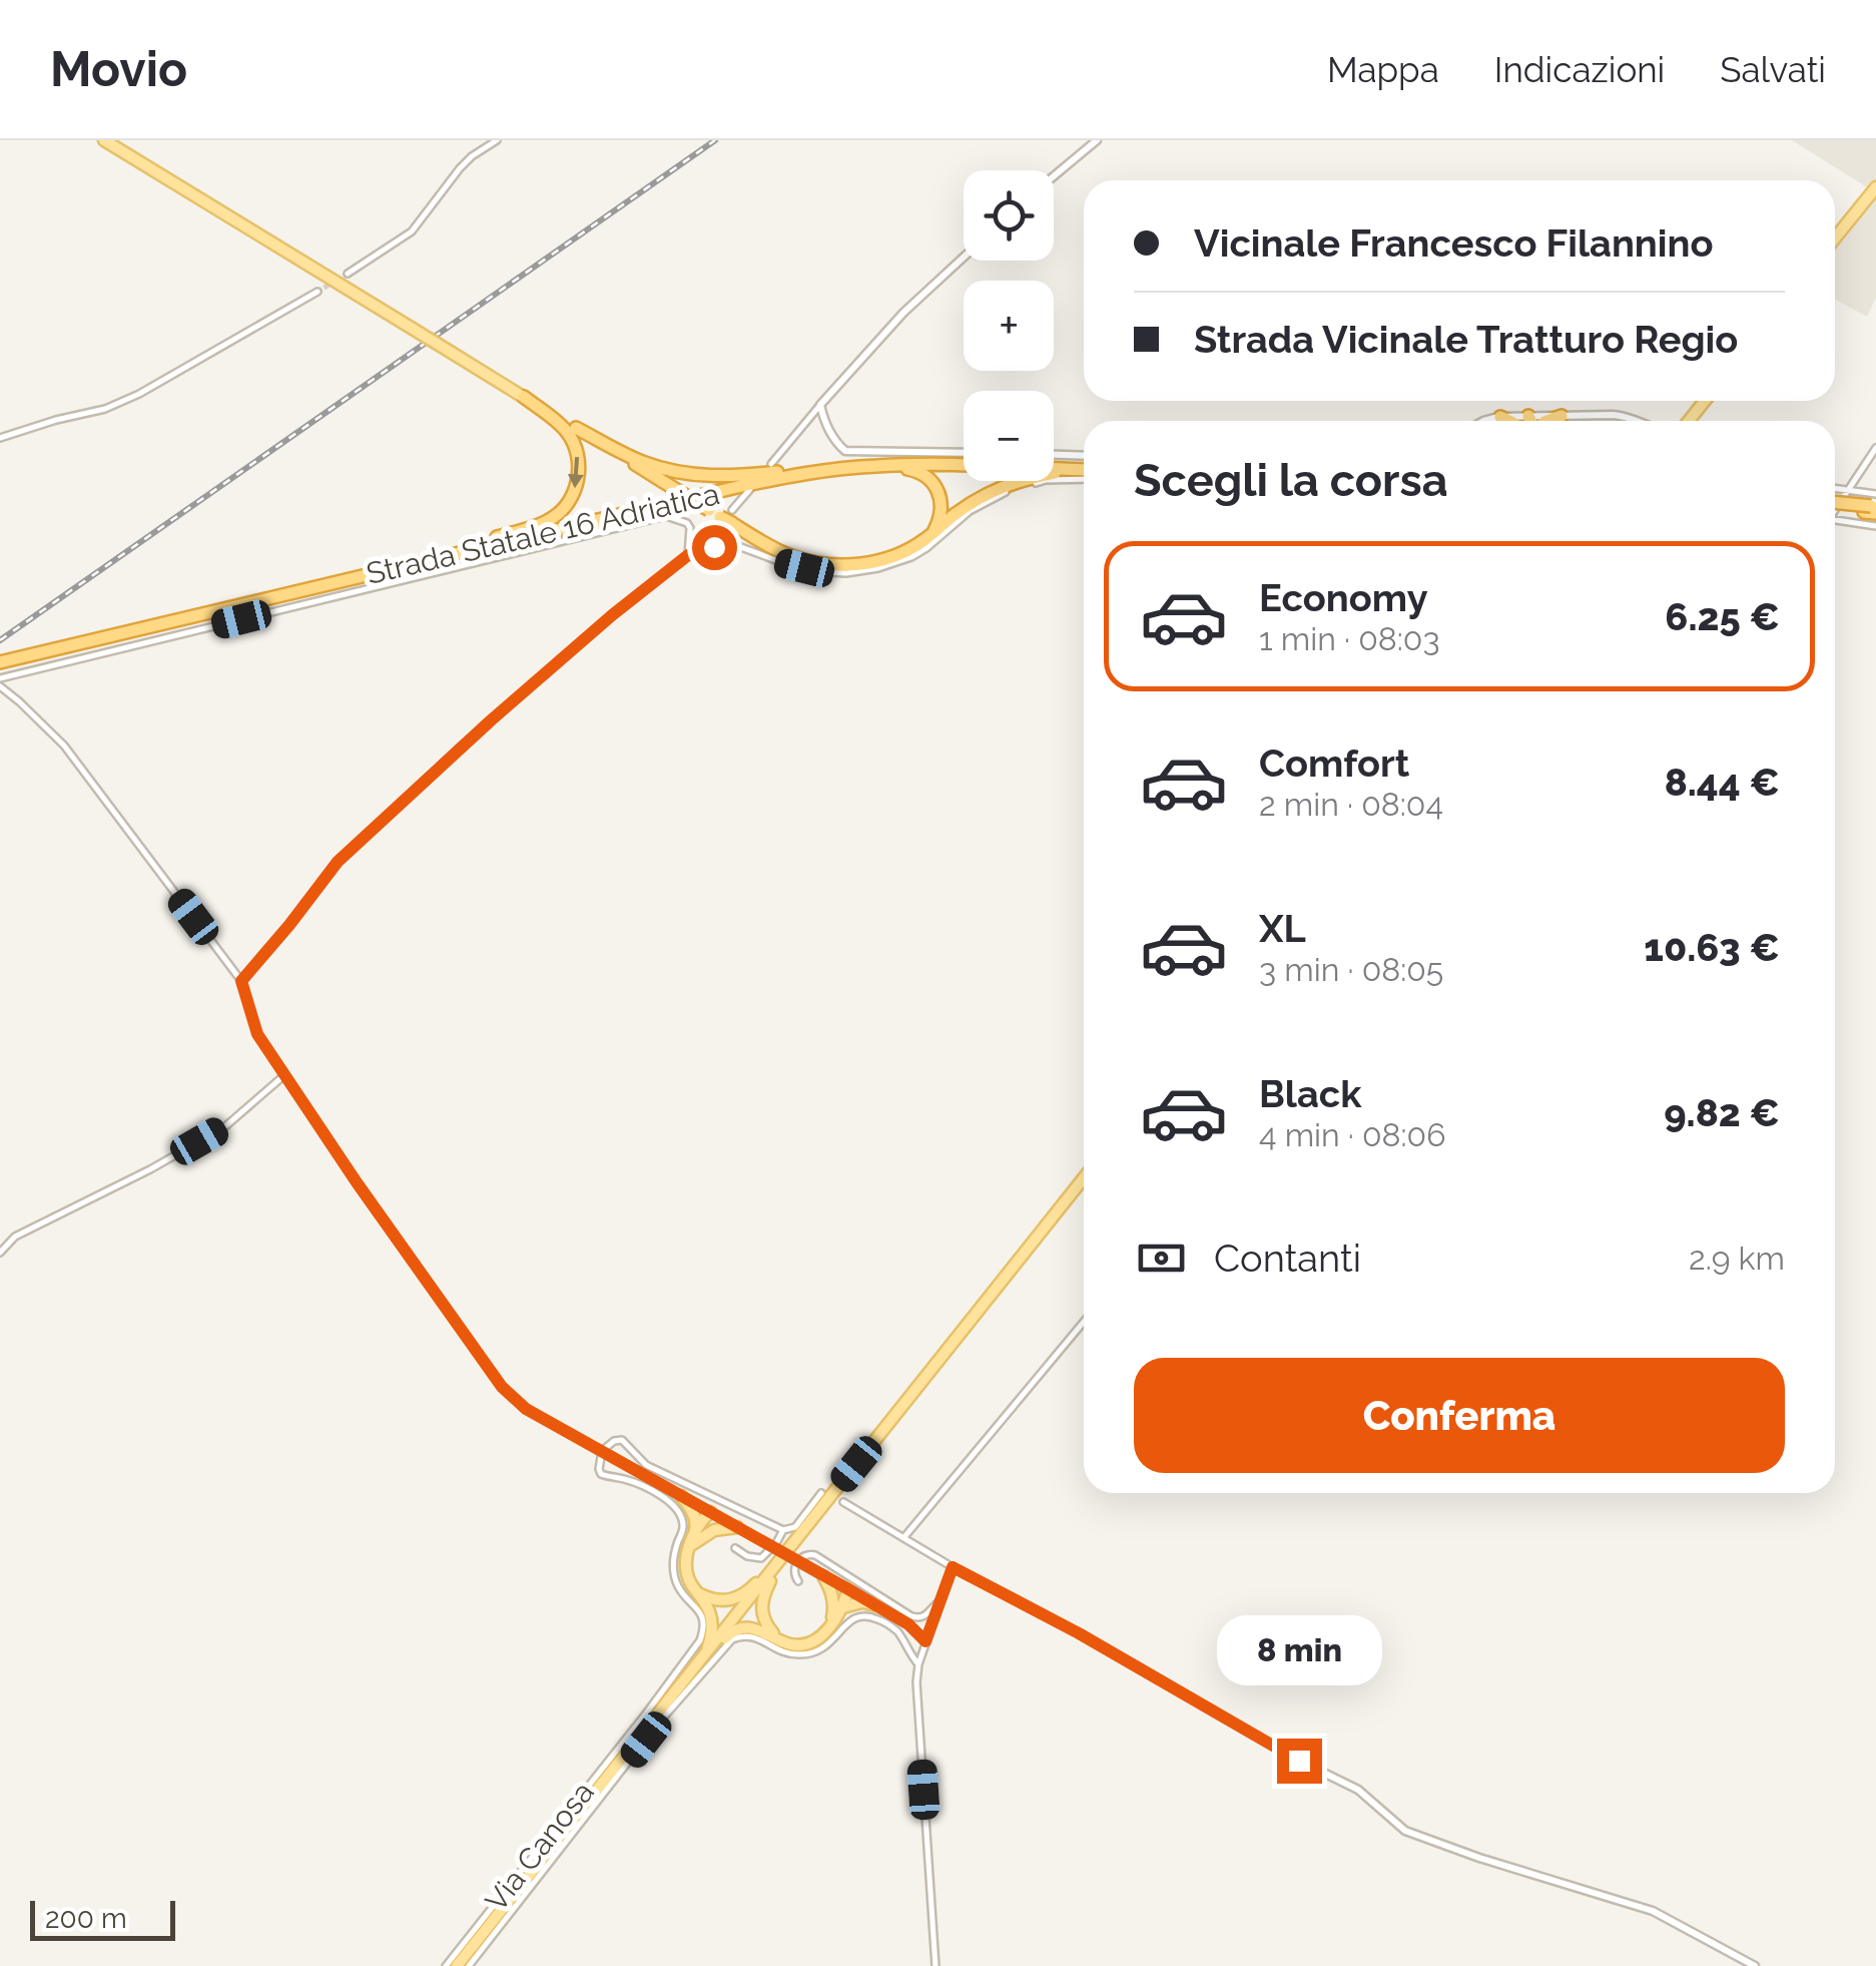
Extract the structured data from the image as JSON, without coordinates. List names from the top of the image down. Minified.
{"streets":{"highway":["Strada Statale 16 Adriatica"],"street":["Via Canosa"]},"scale_bar":"200 m","page":{"header":"Movio","nav":["Mappa","Indicazioni","Salvati"],"map_buttons":["+","−"],"banner":["Vicinale Francesco Filannino","Strada Vicinale Tratturo Regio"],"heading":"Scegli la corsa","list":[{"name":"Economy","note":"1 min · 08:03","value":"6.25 €"},{"name":"Comfort","note":"2 min · 08:04","value":"8.44 €"},{"name":"XL","note":"3 min · 08:05","value":"10.63 €"},{"name":"Black","note":"4 min · 08:06","value":"9.82 €"}],"pay":["Contanti","2.9 km"],"buttons":"Conferma","bubble":"8 min","scale":"200 m"}}
